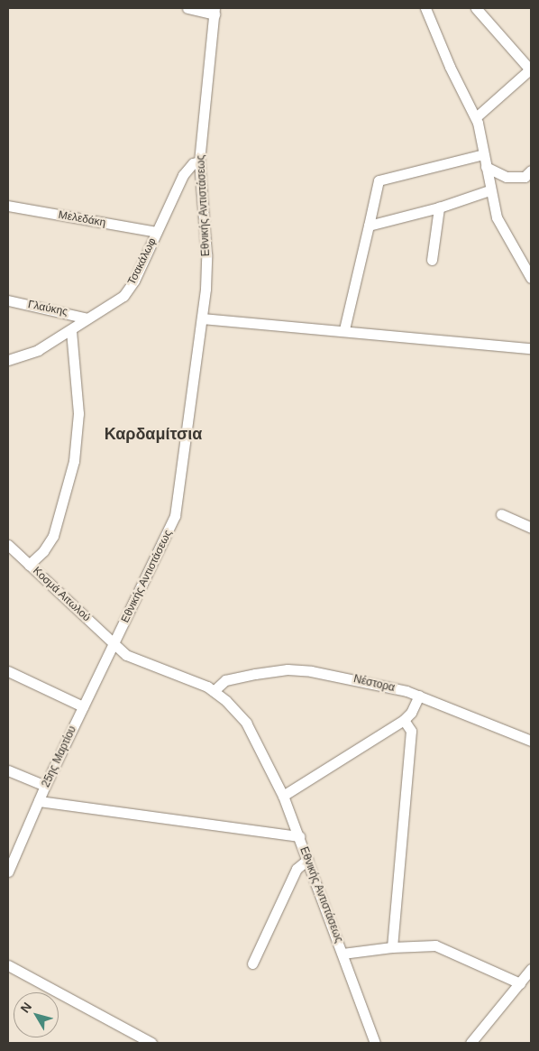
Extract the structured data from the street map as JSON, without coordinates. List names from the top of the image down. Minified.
{"streets":{"street":["Εθνικής Αντιστάσεως","Μελεδάκη","Τσακάλωφ","Γλαύκης","Κοσμά Αιτωλού","Νέστορα","25ης Μαρτίου"]},"crossings":[["Εθνικής Αντιστάσεως","Τσακάλωφ"],["Εθνικής Αντιστάσεως","Κοσμά Αιτωλού"],["Εθνικής Αντιστάσεως","Νέστορα"],["Εθνικής Αντιστάσεως","25ης Μαρτίου"],["Μελεδάκη","Τσακάλωφ"],["Τσακάλωφ","Γλαύκης"],["Κοσμά Αιτωλού","25ης Μαρτίου"]],"districts":["Καρδαμίτσια"],"north":"top left"}
